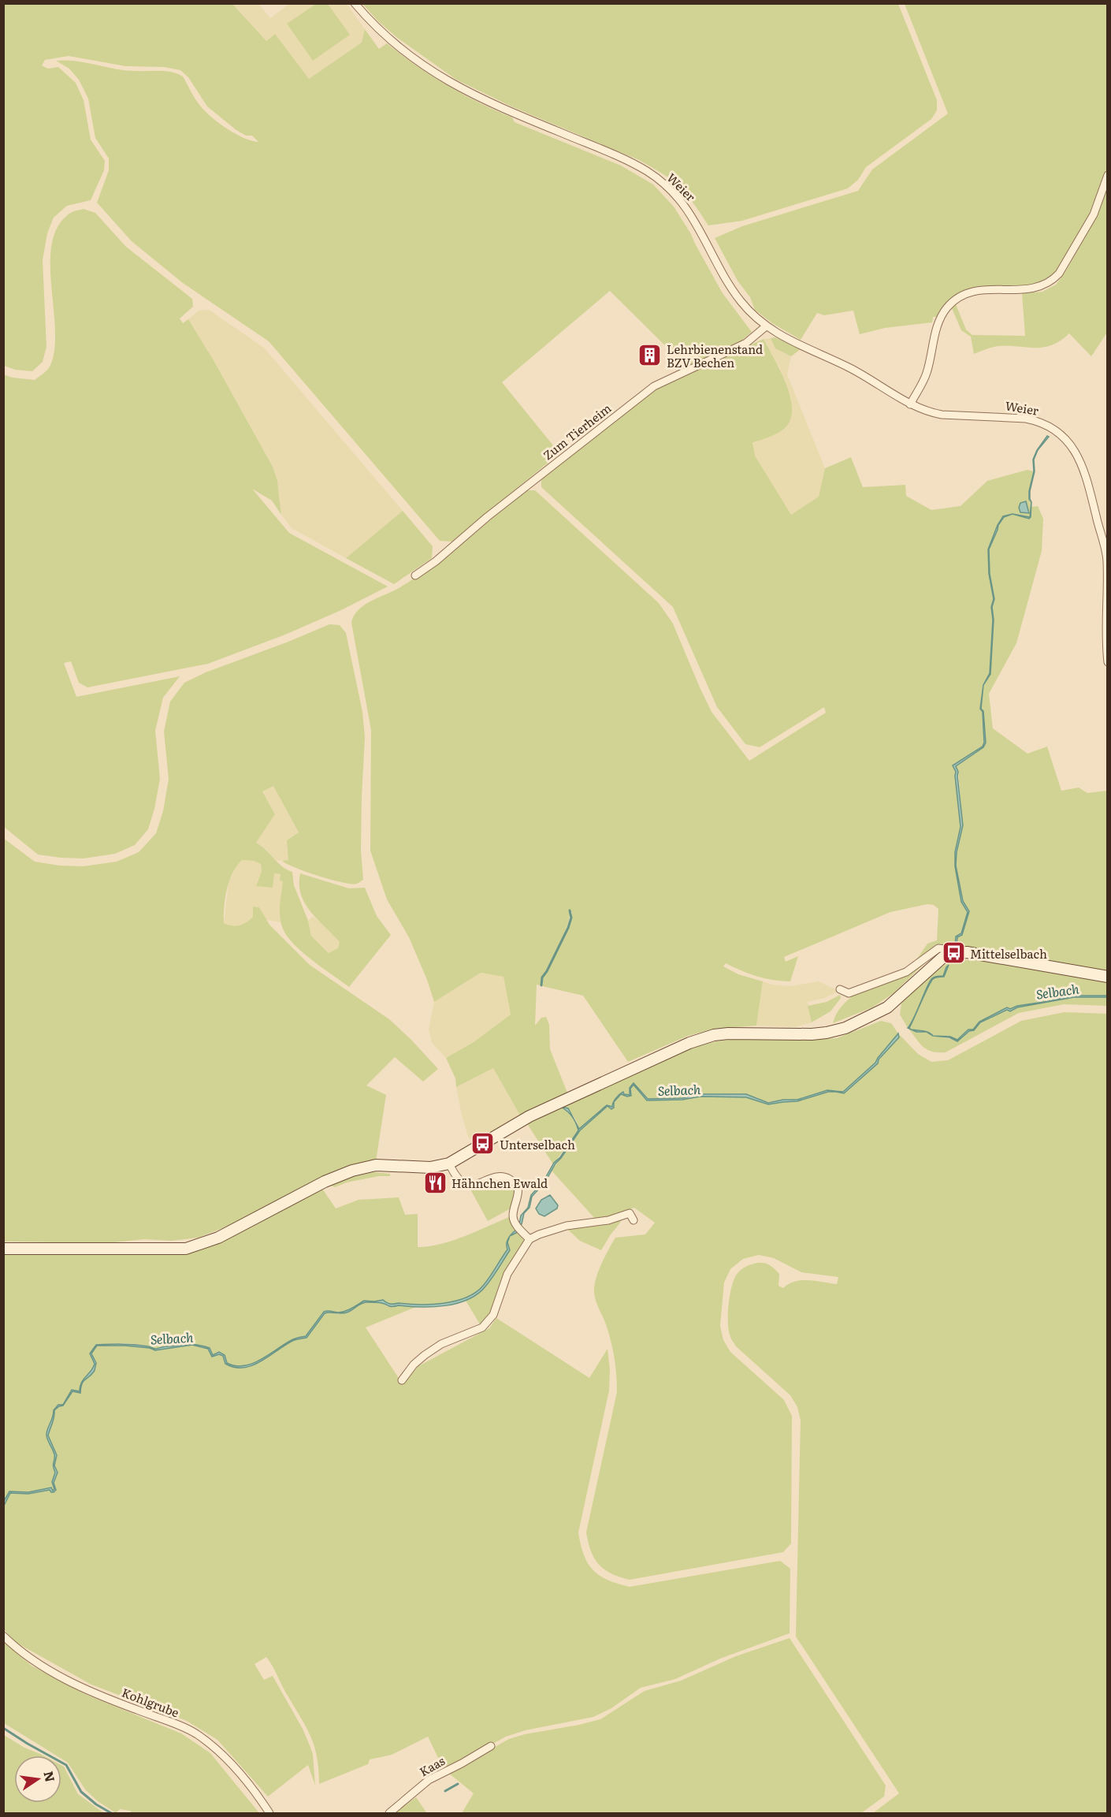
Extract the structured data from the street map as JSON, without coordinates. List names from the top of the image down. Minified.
{"streets":{"street":["Weier","Zum Tierheim","Kohlgrube","Kaas"]},"crossings":[["Weier","Zum Tierheim"]],"water":["Selbach"],"places":{"building":["Lehrbienenstand BZV Bechen"],"bus stop":["Mittelselbach","Unterselbach"],"restaurant":["Hähnchen Ewald"]},"north":"right"}
